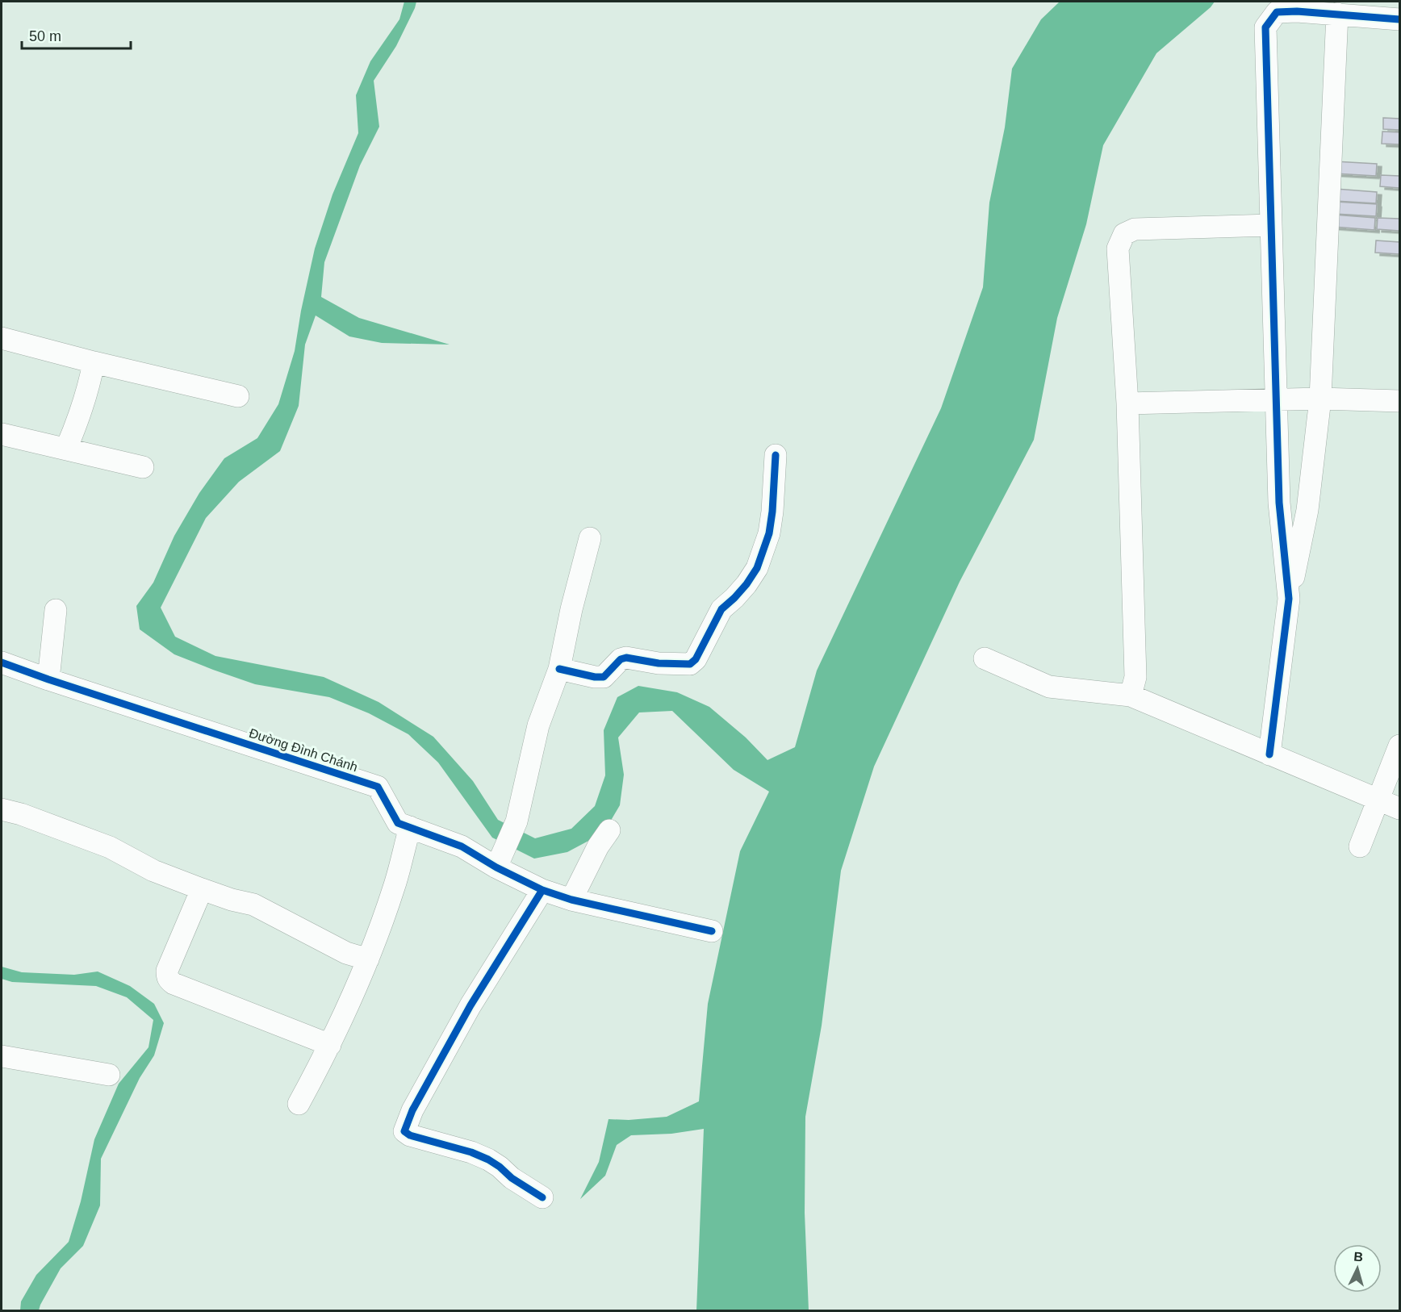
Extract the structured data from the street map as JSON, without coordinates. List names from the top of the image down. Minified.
{"streets":{"street":["Đường Đình Chánh"]},"scale_bar":"50 m","north":"top"}
